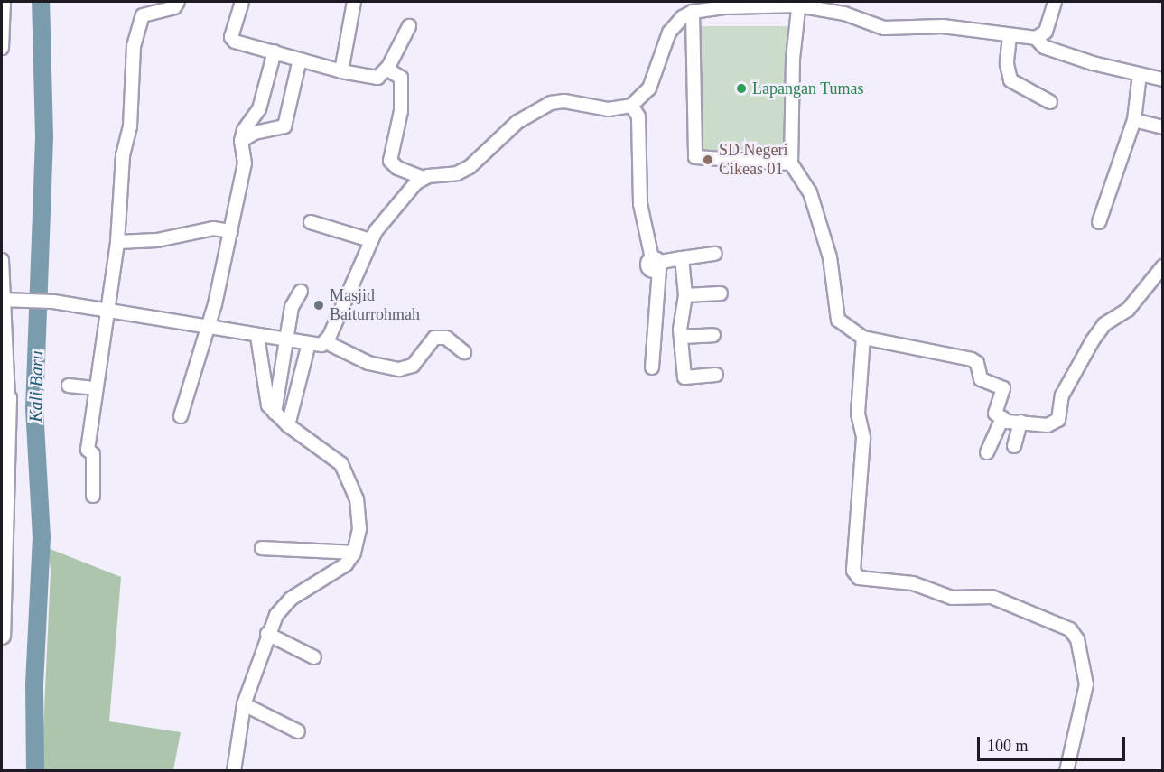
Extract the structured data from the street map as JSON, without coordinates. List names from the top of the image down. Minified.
{"water":["Kali Baru"],"places":["Lapangan Tumas","SD Negeri Cikeas 01","Masjid Baiturrohmah"],"scale_bar":"100 m"}
